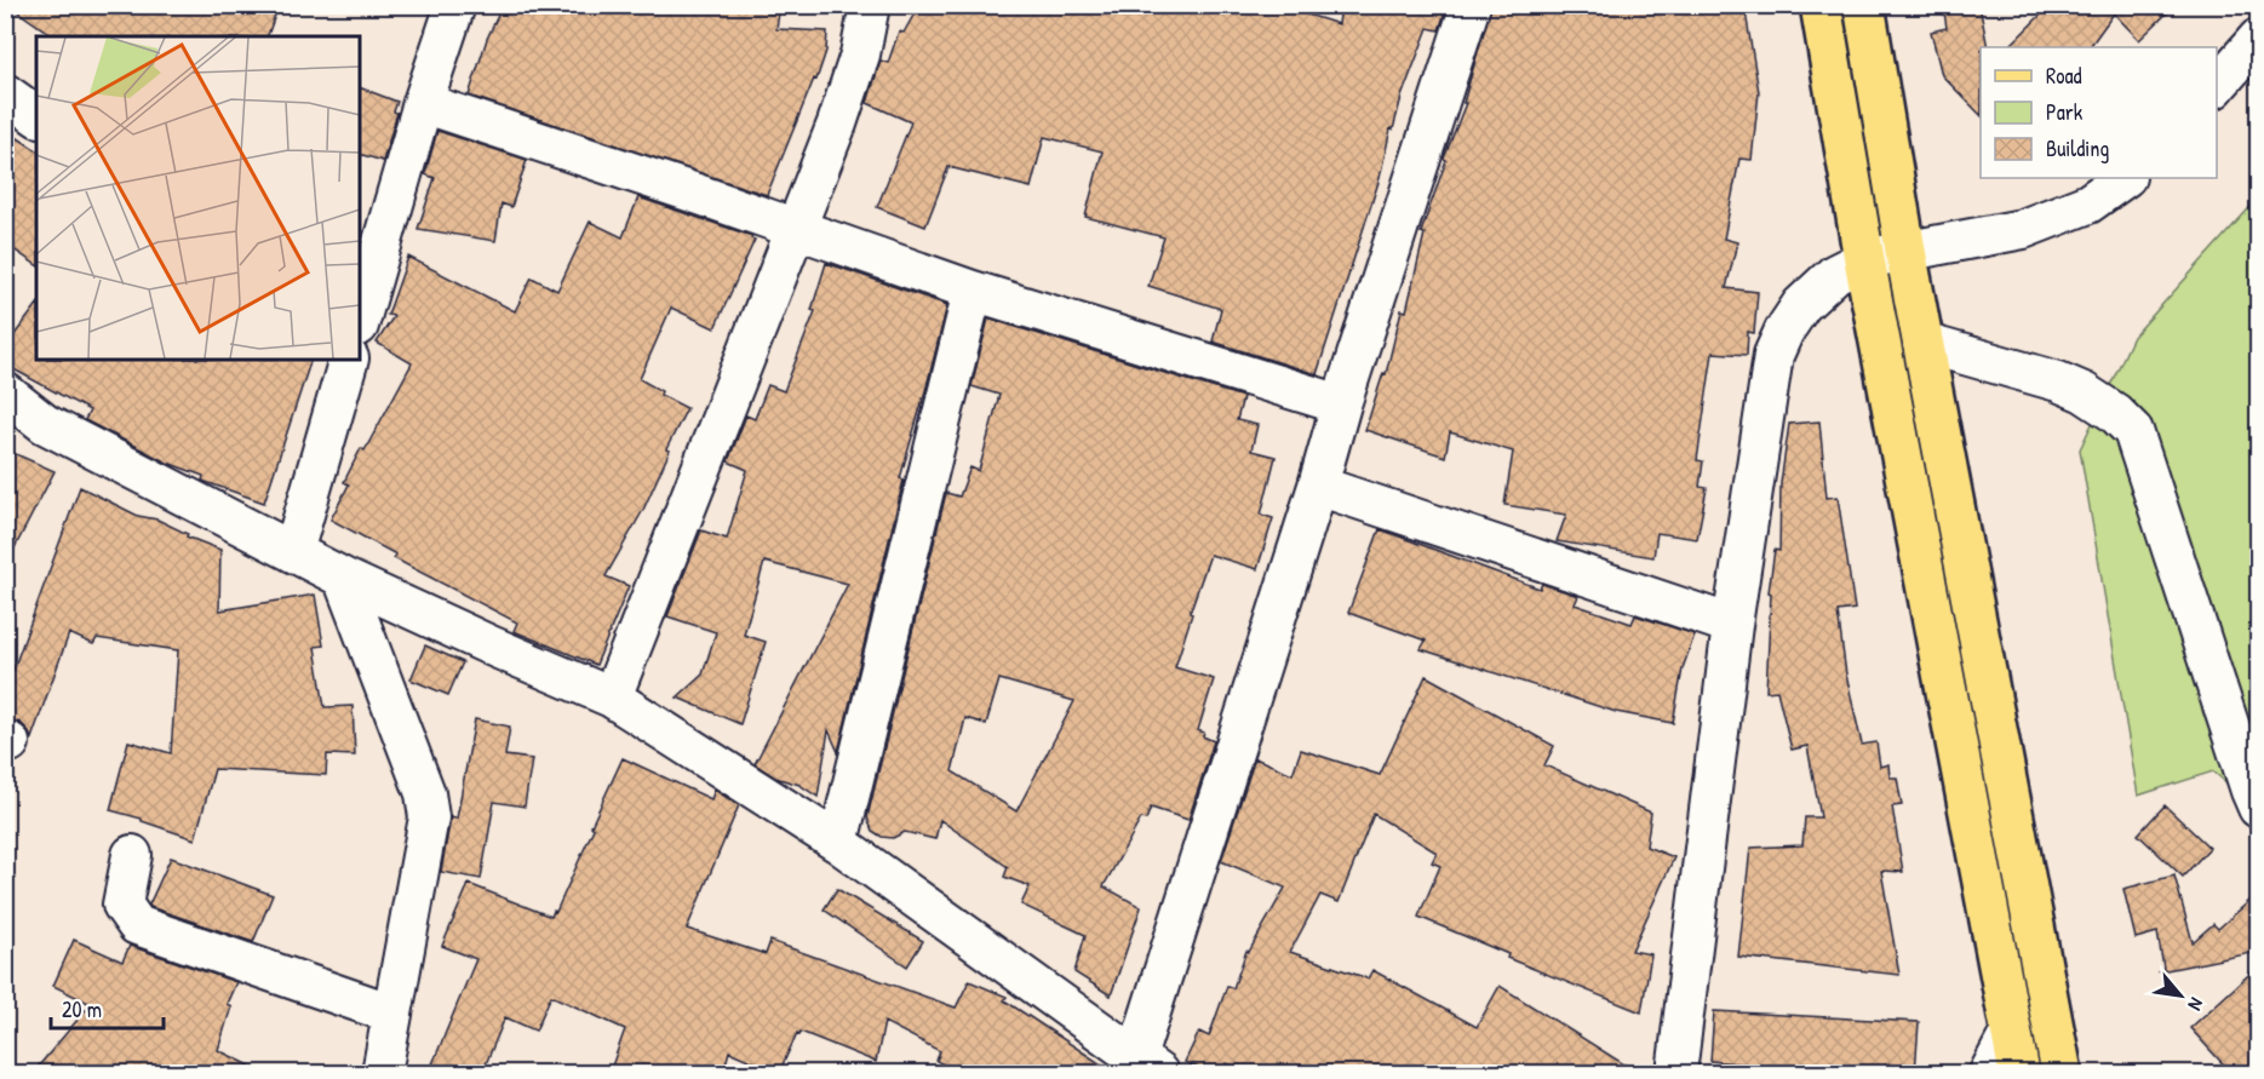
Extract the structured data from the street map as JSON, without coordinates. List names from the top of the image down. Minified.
{"legend":["Road","Park","Building"],"scale_bar":"20 m","north":"bottom right"}
